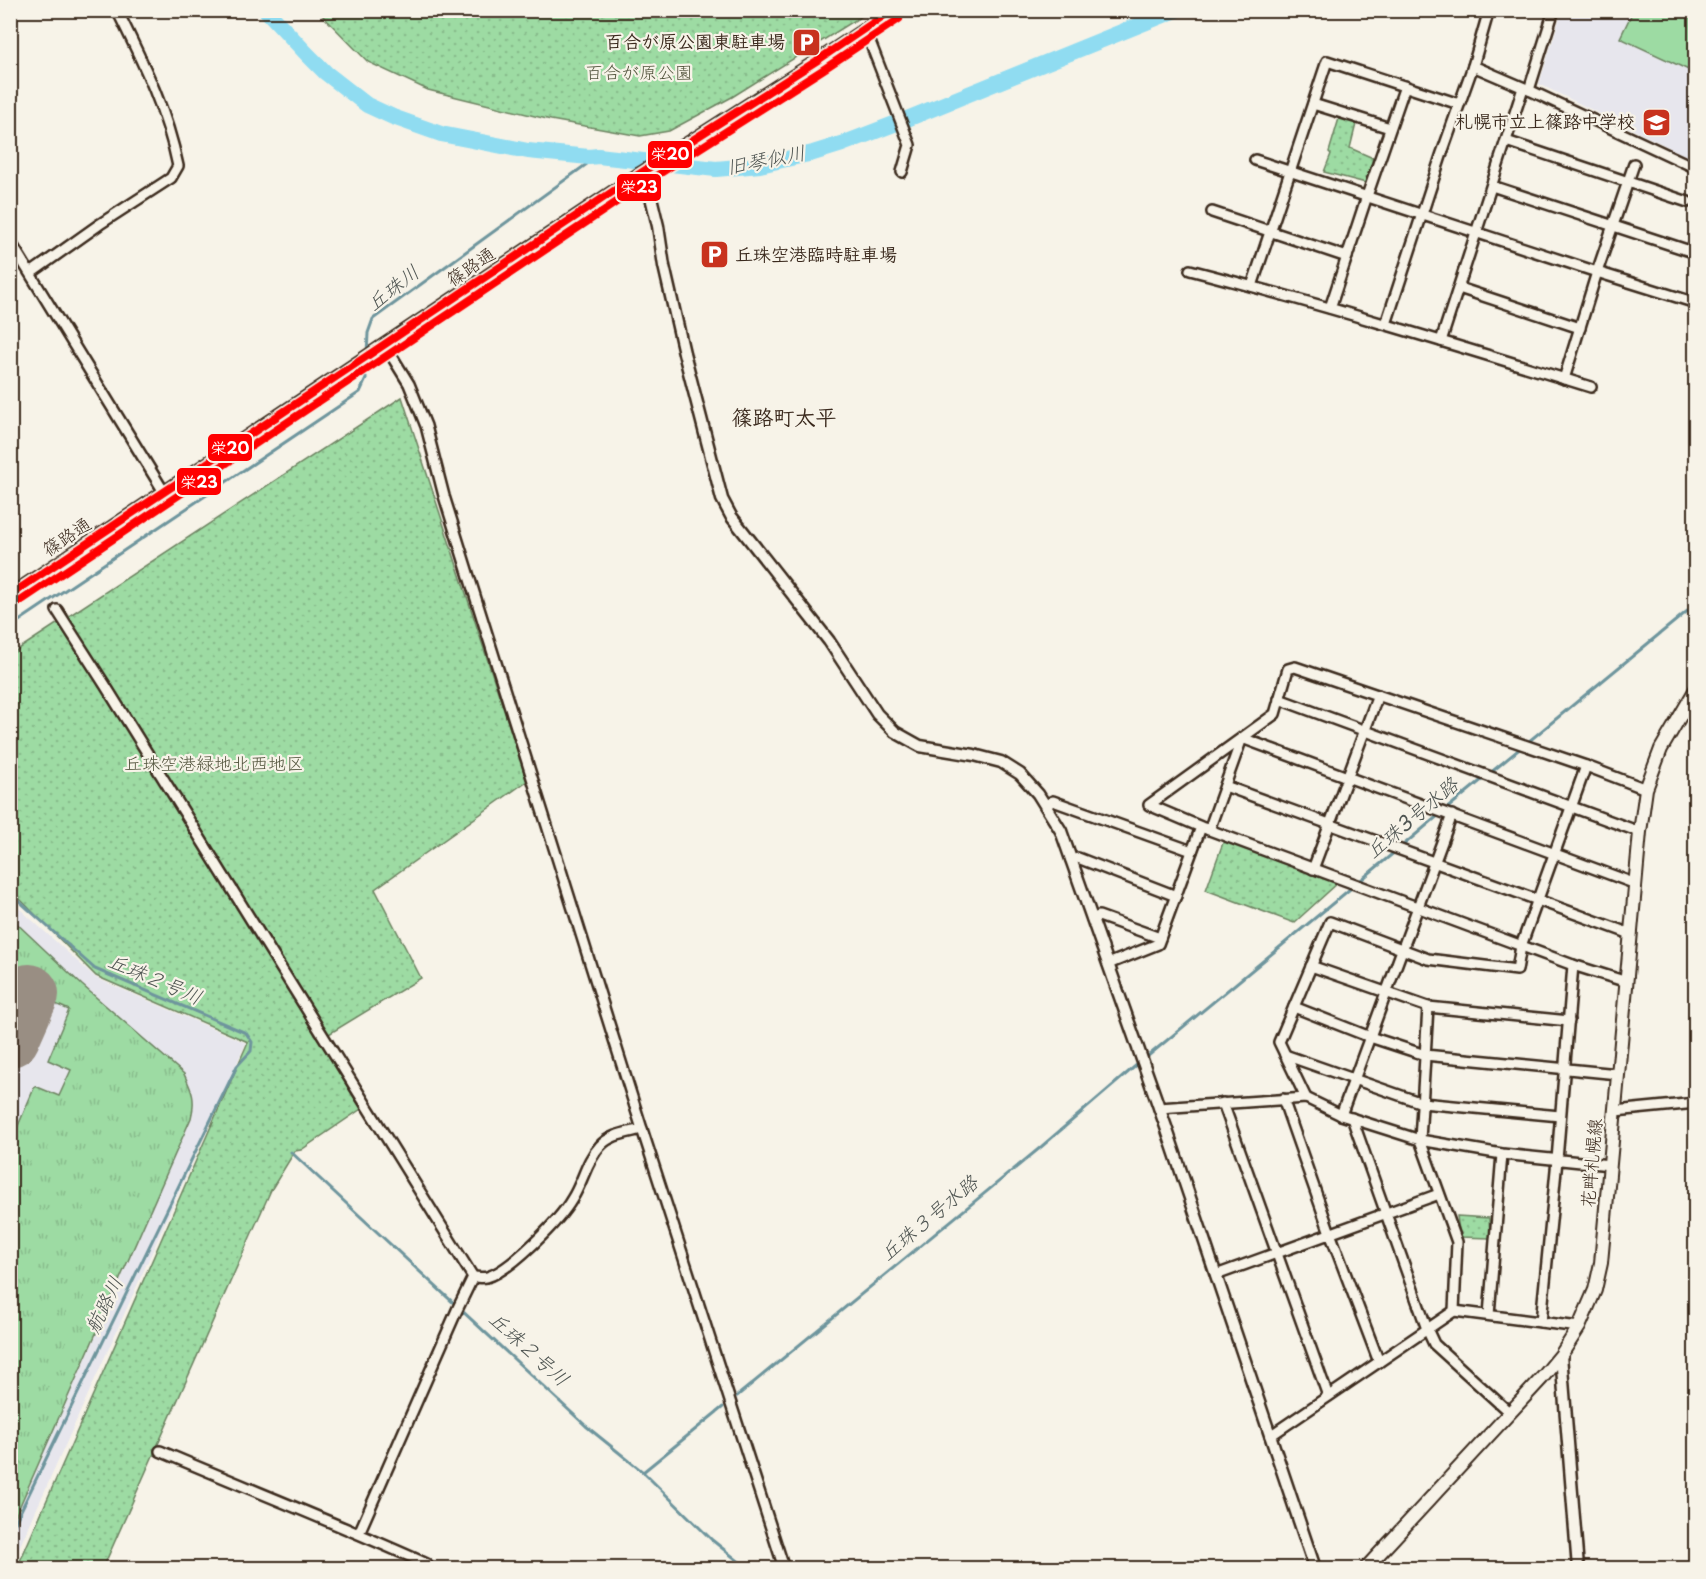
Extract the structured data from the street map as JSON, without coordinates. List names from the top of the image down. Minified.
{"streets":{"main road":["花畔札幌線"],"street":["篠路通"]},"districts":["篠路町太平"],"water":["旧琴似川","丘珠川","丘珠3号水路","丘珠２号川","丘珠３号水路","航路川"],"parks":["百合が原公園","丘珠空港緑地北西地区"],"places":{"parking":["百合が原公園東駐車場","丘珠空港臨時駐車場"],"school or university":["札幌市立上篠路中学校"]},"lines":["transit line 栄20","transit line 栄23"]}
